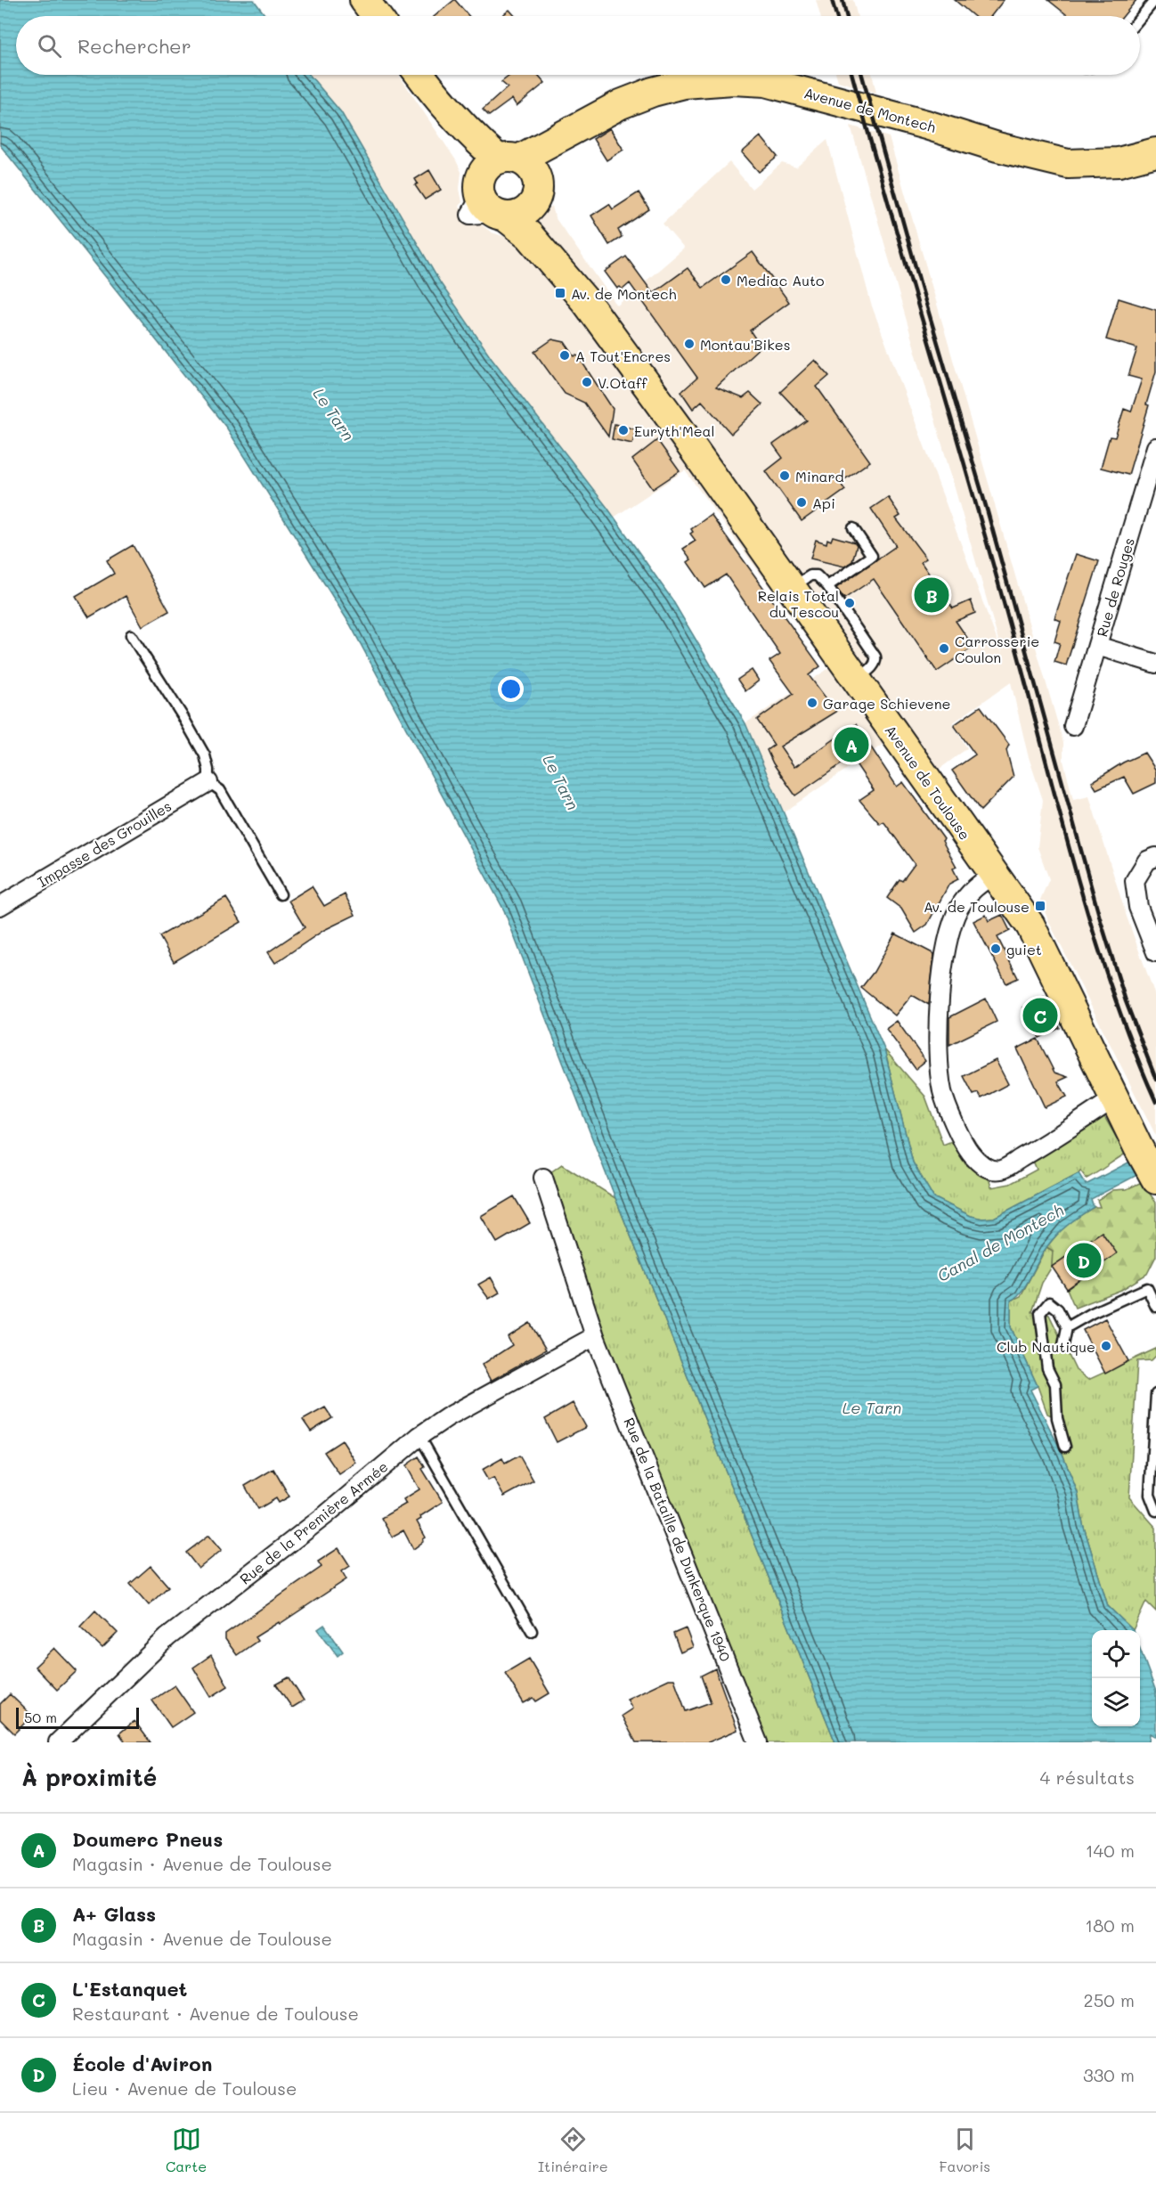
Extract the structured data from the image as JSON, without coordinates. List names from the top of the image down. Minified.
{"streets":{"main road":["Avenue de Montech","Avenue de Toulouse"],"street":["Rue de Rouges","Impasse des Grouilles","Rue de la Première Armée","Rue de la Bataille de Dunkerque 1940"]},"crossings":[["Avenue de Montech","Avenue de Toulouse"],["Rue de la Première Armée","Rue de la Bataille de Dunkerque 1940"]],"water":["Le Tarn","Canal de Montech"],"places":{"other":["Mediac Auto","Montau'Bikes","A Tout'Encres","V.Otaff","Euryth'Meal","Minard","Api","Relais Total du Tescou","Carrosserie Coulon","Garage Schievene","guiet","Club Nautique"],"transit":["Av. de Montech","Av. de Toulouse"]},"scale_bar":"50 m","page":{"search":"Rechercher","pins":["B","A","C","D"],"scale":"50 m","heading":["À proximité","4 résultats"],"list":[{"mark":"A","name":"Doumerc Pneus","note":"Magasin · Avenue de Toulouse","value":"140 m"},{"mark":"B","name":"A+ Glass","note":"Magasin · Avenue de Toulouse","value":"180 m"},{"mark":"C","name":"L'Estanquet","note":"Restaurant · Avenue de Toulouse","value":"250 m"},{"mark":"D","name":"École d'Aviron","note":"Lieu · Avenue de Toulouse","value":"330 m"}],"nav":["Carte","Itinéraire","Favoris"]}}
